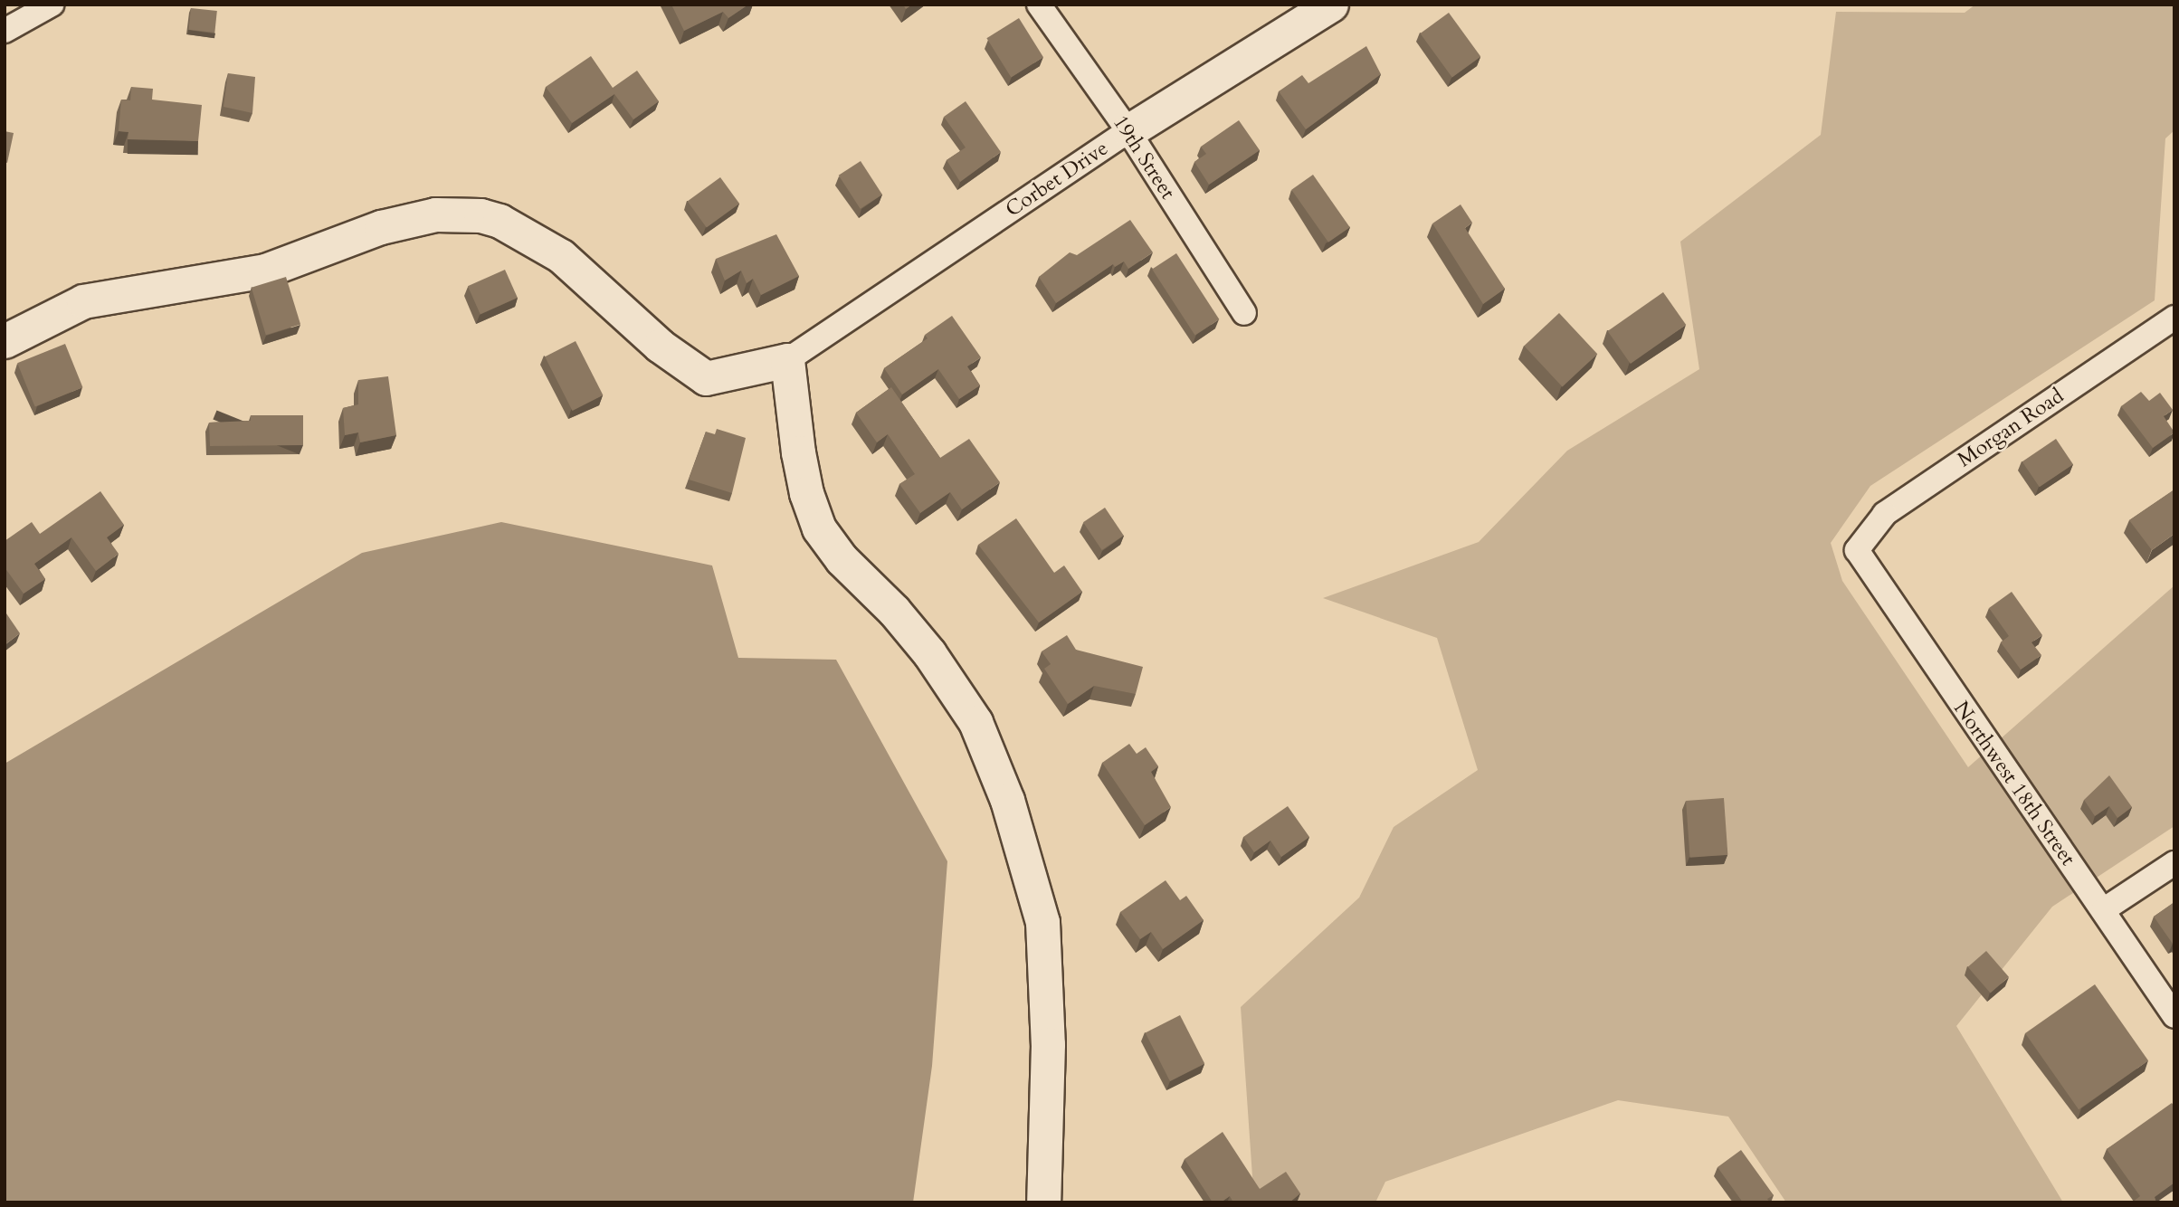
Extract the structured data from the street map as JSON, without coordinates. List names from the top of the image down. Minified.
{"streets":{"street":["19th Street","Corbet Drive","Morgan Road","Northwest 18th Street"]},"crossings":[["19th Street","Corbet Drive"],["Morgan Road","Northwest 18th Street"]]}
